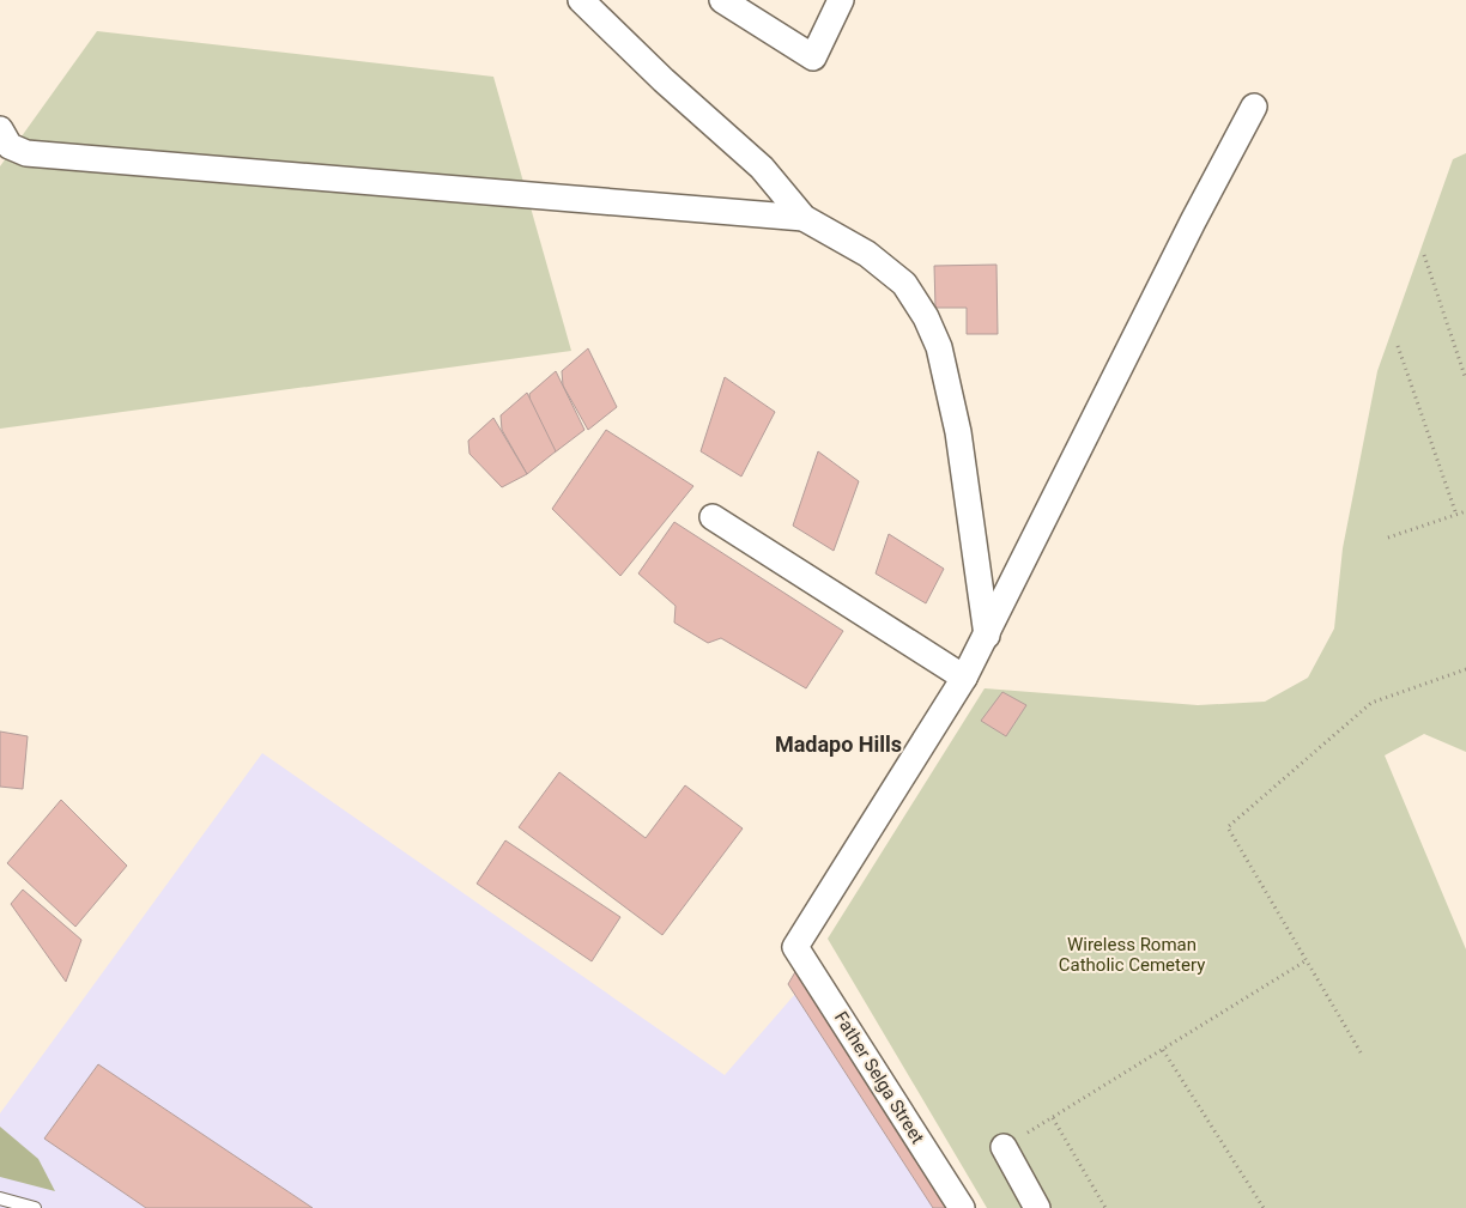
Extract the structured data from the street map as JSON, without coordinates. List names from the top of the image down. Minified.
{"streets":{"street":["Father Selga Street"]},"districts":["Madapo Hills"],"parks":["Wireless Roman Catholic Cemetery"]}
